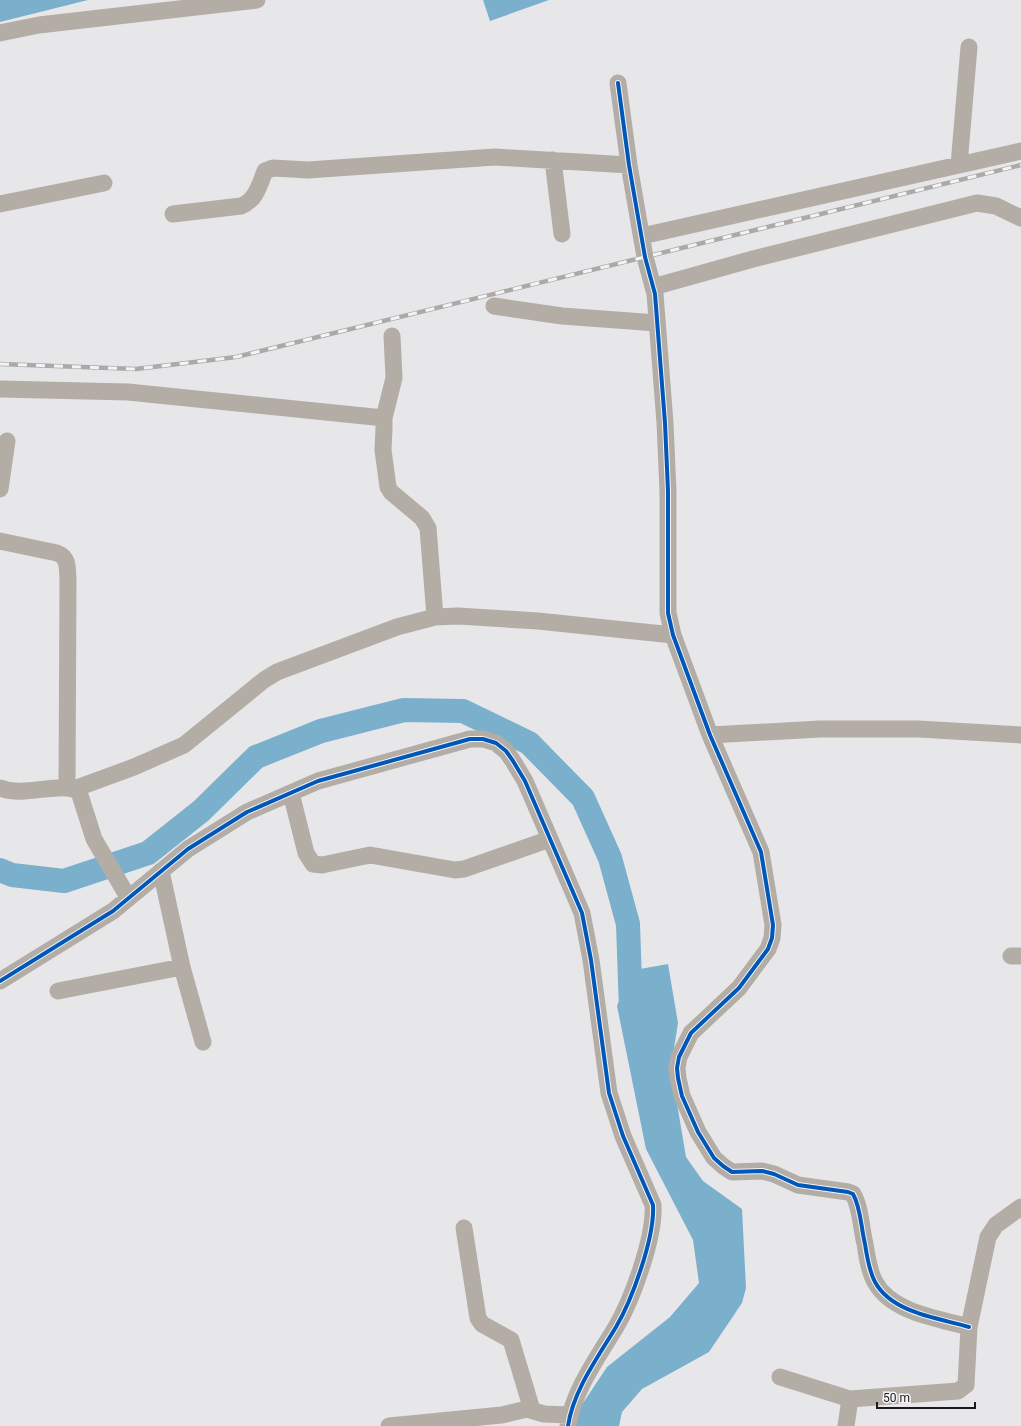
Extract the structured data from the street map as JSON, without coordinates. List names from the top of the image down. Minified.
{"scale_bar":"50 m"}
